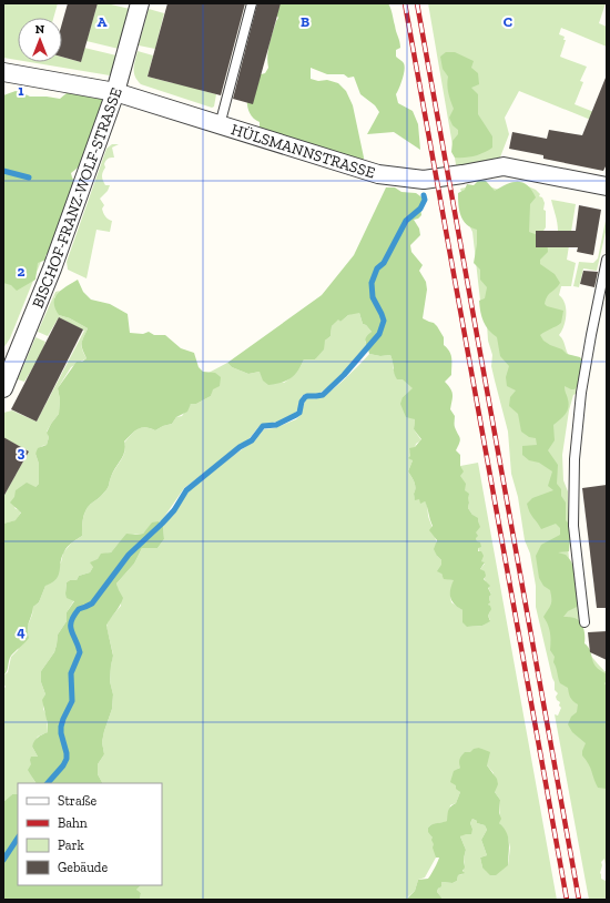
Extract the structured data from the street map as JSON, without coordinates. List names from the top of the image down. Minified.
{"streets":{"street":["HÜLSMANNSTRASSE","BISCHOF-FRANZ-WOLF-STRASSE"]},"crossings":[["HÜLSMANNSTRASSE","BISCHOF-FRANZ-WOLF-STRASSE"]],"legend":["Straße","Bahn","Park","Gebäude"],"north":"top","grid":{"columns":["A","B","C"],"rows":["1","2","3","4"]}}
